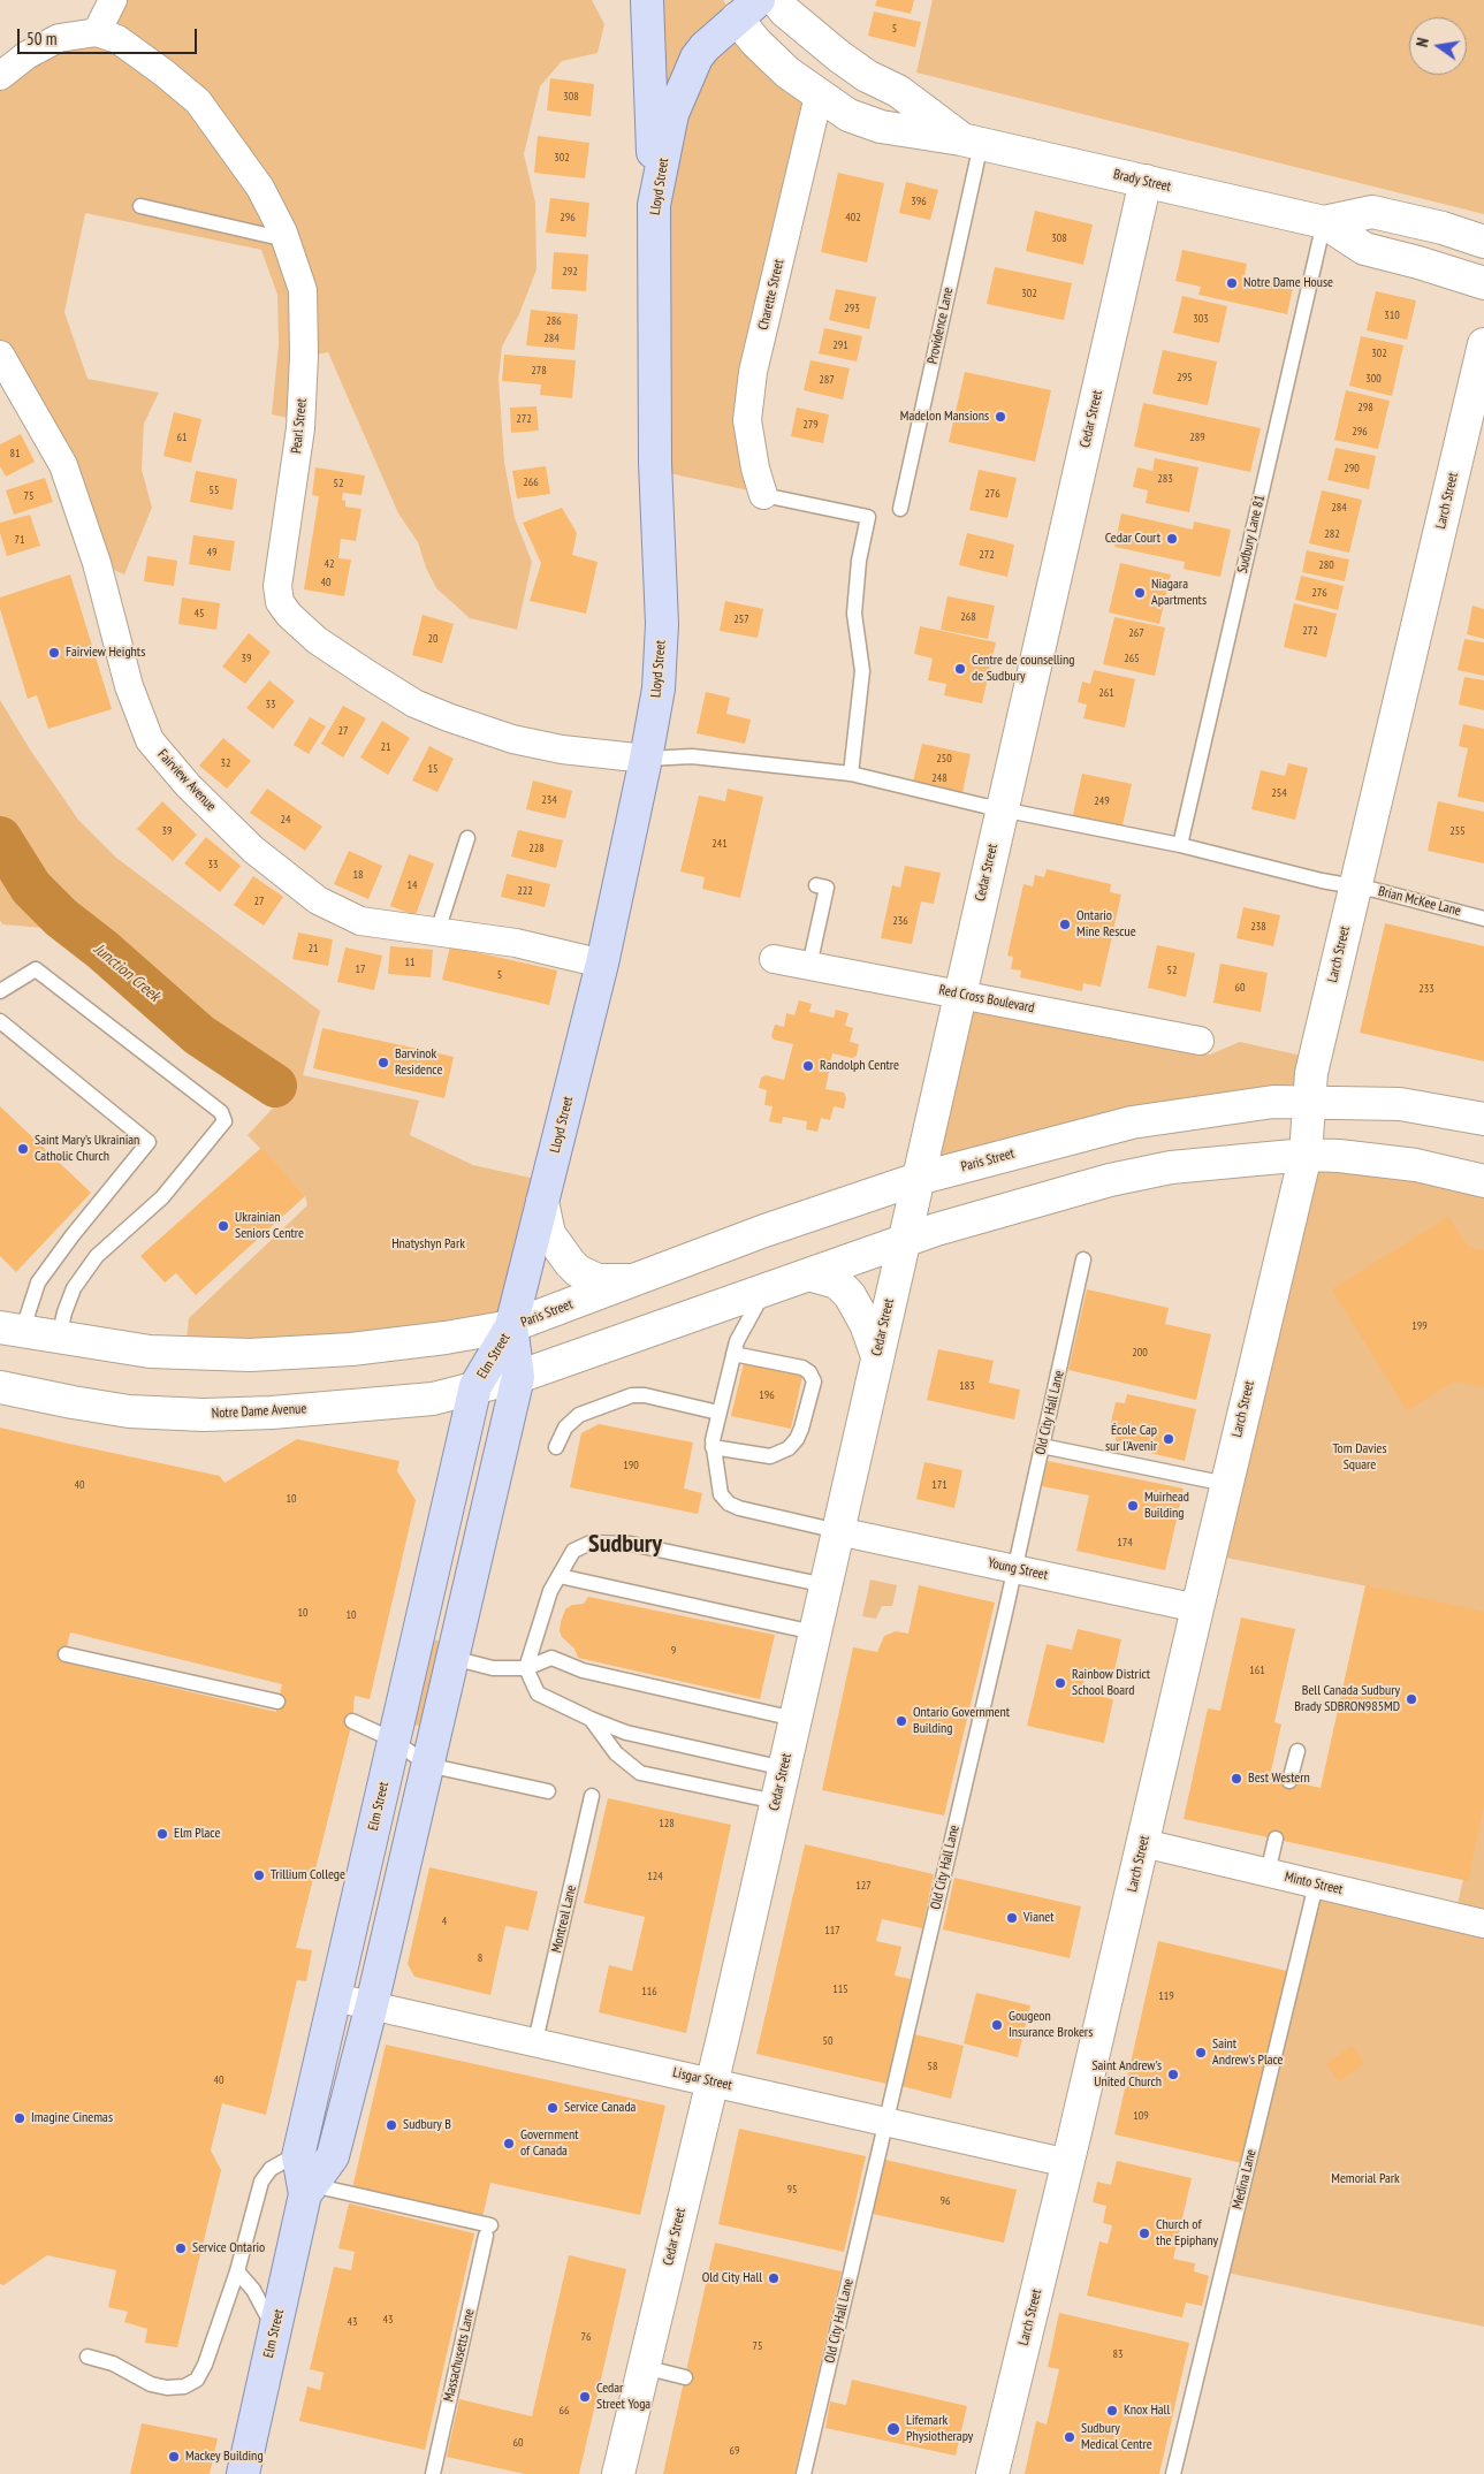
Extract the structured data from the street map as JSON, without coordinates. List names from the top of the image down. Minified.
{"streets":{"main road":["Lloyd Street","Elm Street"],"street":["Brady Street","Charette Street","Cedar Street","Pearl Street","Larch Street","Fairview Avenue","Red Cross Boulevard","Paris Street","Notre Dame Avenue","Young Street","Minto Street","Lisgar Street"],"lane":["Providence Lane","Sudbury Lane 81","Brian McKee Lane","Old City Hall Lane","Montreal Lane","Medina Lane","Massachusetts Lane"]},"crossings":[["Brady Street","Lloyd Street"],["Brady Street","Charette Street"],["Brady Street","Providence Lane"],["Brady Street","Cedar Street"],["Brady Street","Sudbury Lane 81"],["Lloyd Street","Pearl Street"],["Lloyd Street","Fairview Avenue"],["Lloyd Street","Brian McKee Lane"],["Lloyd Street","Paris Street"],["Lloyd Street","Elm Street"],["Cedar Street","Brian McKee Lane"],["Cedar Street","Red Cross Boulevard"],["Cedar Street","Paris Street"],["Cedar Street","Young Street"],["Cedar Street","Lisgar Street"],["Pearl Street","Brian McKee Lane"],["Larch Street","Brian McKee Lane"],["Larch Street","Paris Street"],["Larch Street","Young Street"],["Larch Street","Minto Street"],["Larch Street","Lisgar Street"],["Sudbury Lane 81","Brian McKee Lane"],["Paris Street","Elm Street"],["Elm Street","Notre Dame Avenue"],["Elm Street","Lisgar Street"],["Elm Street","Massachusetts Lane"],["Old City Hall Lane","Young Street"],["Old City Hall Lane","Lisgar Street"],["Minto Street","Medina Lane"],["Montreal Lane","Lisgar Street"]],"districts":["Sudbury"],"water":["Junction Creek"],"parks":["Hnatyshyn Park","Tom Davies Square","Memorial Park"],"places":["Notre Dame House","Madelon Mansions","Cedar Court","Niagara Apartments","Fairview Heights","Centre de counselling de Sudbury","Ontario Mine Rescue","Barvinok Residence","Randolph Centre","Saint Mary’s Ukrainian Catholic Church","Ukrainian Seniors Centre","École Cap sur l'Avenir","Muirhead Building","Rainbow District School Board","Bell Canada Sudbury Brady SDBRON985MD","Ontario Government Building","Best Western","Elm Place","Trillium College","Vianet","Gougeon Insurance Brokers","Saint Andrew's Place","Saint Andrew's United Church","Service Canada","Imagine Cinemas","Sudbury B","Government of Canada","Church of the Epiphany","Service Ontario","Old City Hall","Cedar Street Yoga","Knox Hall","Lifemark Physiotherapy","Sudbury Medical Centre","Mackey Building"],"house_numbers":["5","308","302","396","296","402","308","292","302","293","310","303","286","284","291","302","278","295","300","287","298","272","279","296","61","289","81","290","283","266","52","55","276","75","284","282","71","49","272","42","280","40","276","45","268","257","272","267","20","39","265","261","33","27","21","250","32","15","248","254","234","249","24","39","255","241","228","33","18","14","222","27","236","238","21","11","17","52","5","60","233","199","200","183","196","190","40","171","10","174","10","10","9","161","128","124","127","4","117","8","115","116","119","50","58","40","109","95","96","43","43","76","75","83","66","60","69"],"scale_bar":"50 m","north":"left"}
